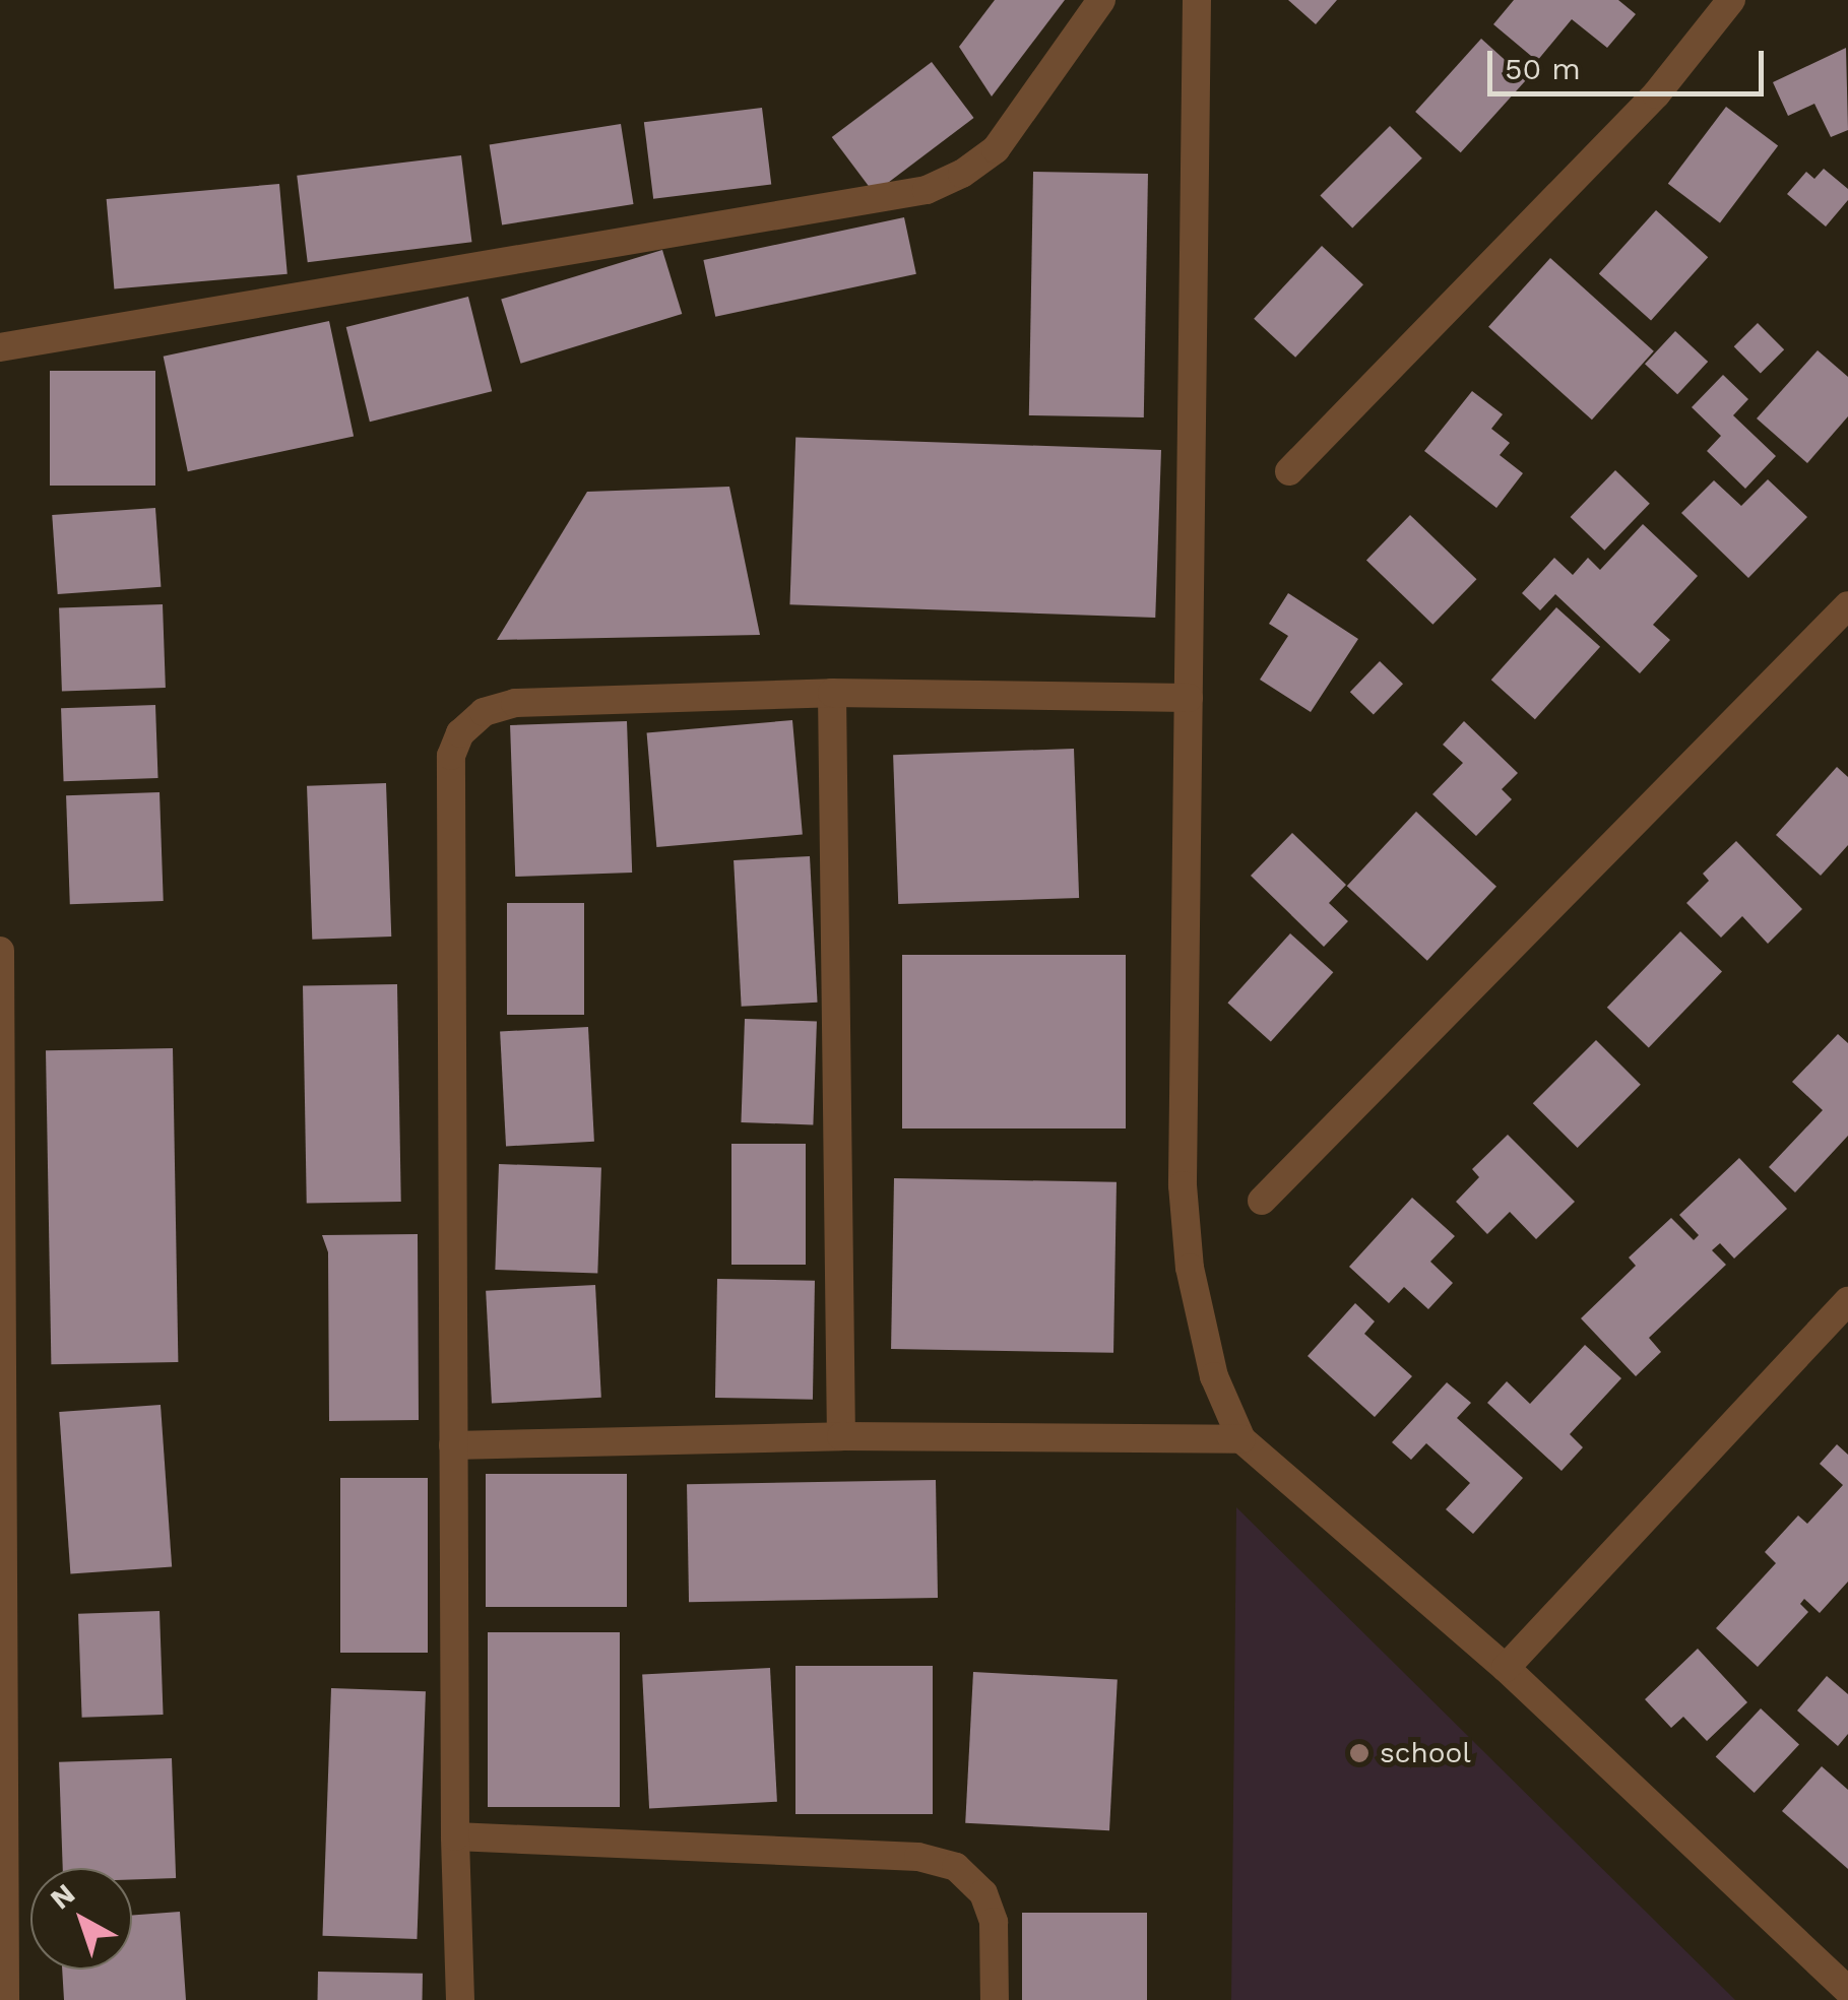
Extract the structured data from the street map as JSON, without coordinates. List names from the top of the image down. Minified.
{"places":["school"],"scale_bar":"50 m","north":"top left"}
